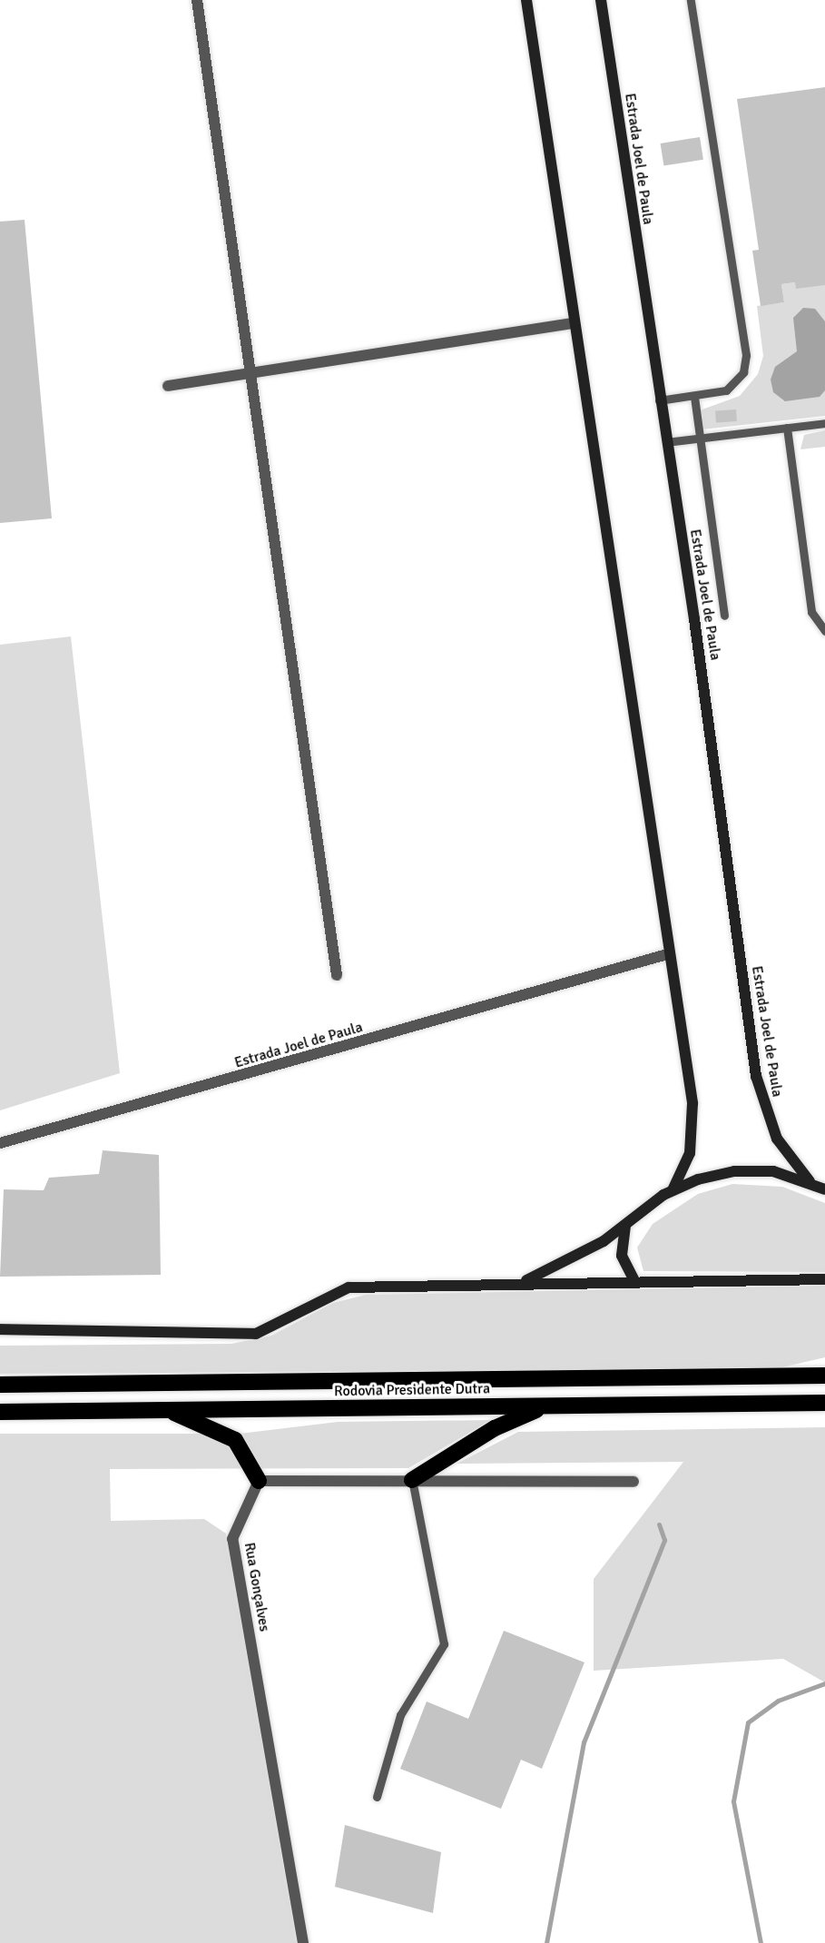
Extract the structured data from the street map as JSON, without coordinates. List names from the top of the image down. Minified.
{"streets":{"highway":["Rodovia Presidente Dutra"],"street":["Estrada Joel de Paula","Rua Gonçalves"]}}
